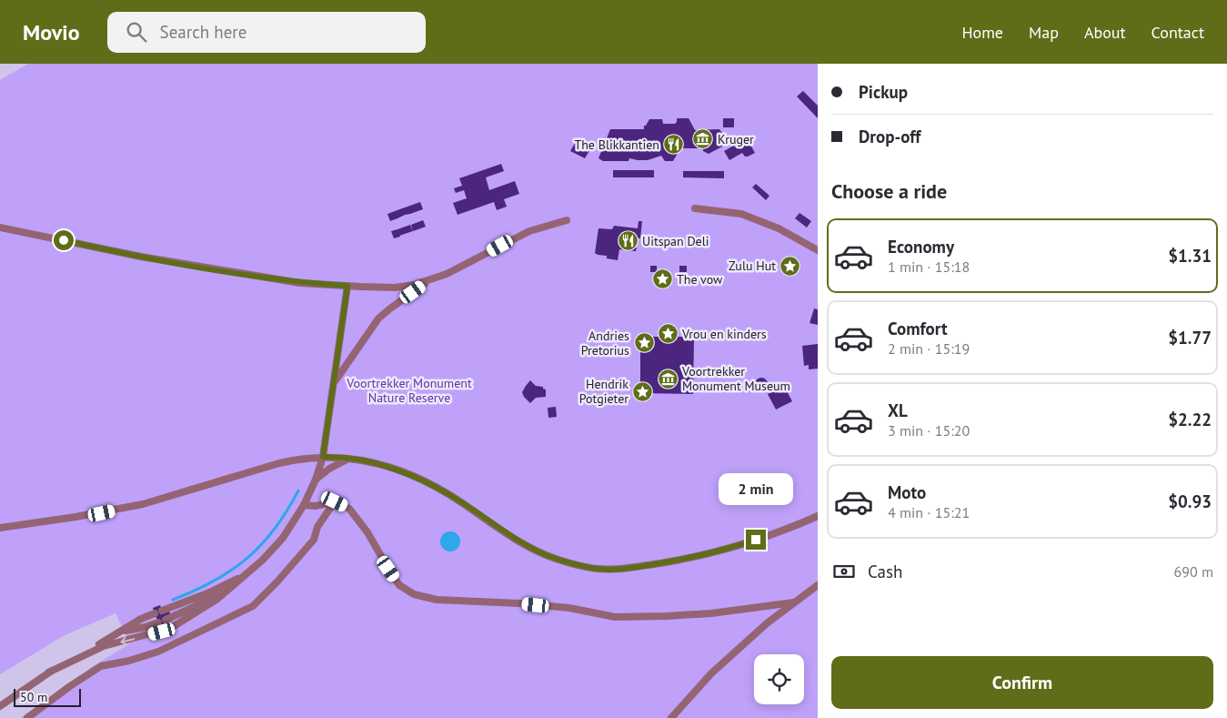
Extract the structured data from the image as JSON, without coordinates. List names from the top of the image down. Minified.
{"parks":["Voortrekker Monument Nature Reserve"],"places":{"museum":["Kruger","Voortrekker Monument Museum"],"restaurant":["The Blikkantien","Uitspan Deli"],"place":["Zulu Hut","The vow","Vrou en kinders","Andries Pretorius","Hendrik Potgieter"]},"scale_bar":"50 m","page":{"header":"Movio","search":"Search here","nav":["Home","Map","About","Contact"],"banner":["Pickup","Drop-off"],"heading":"Choose a ride","list":[{"name":"Economy","note":"1 min · 15:18","value":"$1.31"},{"name":"Comfort","note":"2 min · 15:19","value":"$1.77"},{"name":"XL","note":"3 min · 15:20","value":"$2.22"},{"name":"Moto","note":"4 min · 15:21","value":"$0.93"}],"bubble":"2 min","pay":["Cash","690 m"],"buttons":"Confirm","scale":"50 m"}}
